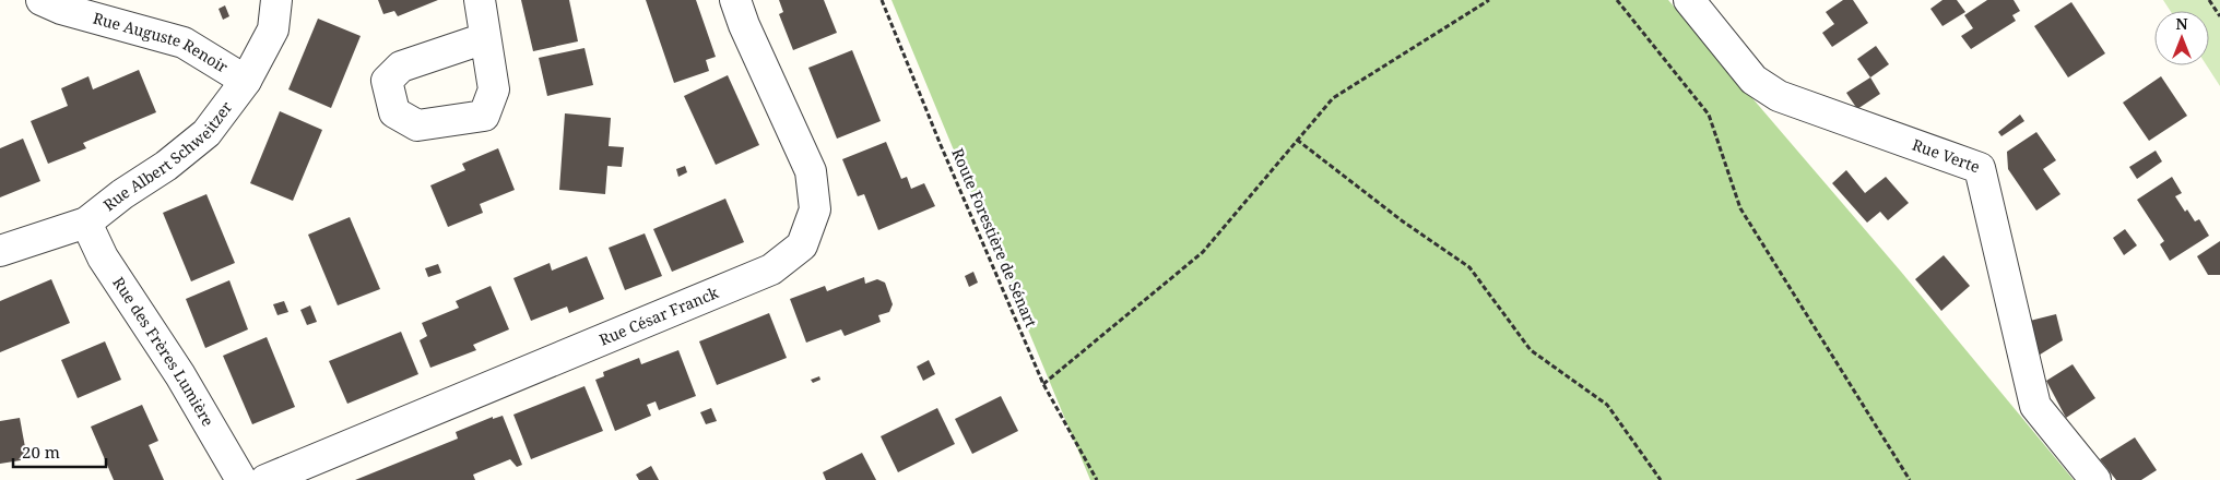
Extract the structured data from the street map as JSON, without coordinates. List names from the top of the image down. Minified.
{"streets":{"street":["Rue Auguste Renoir","Rue Albert Schweitzer","Rue Verte","Rue César Franck","Rue des Frères Lumière"],"path":["Route Forestière de Sénart"]},"crossings":[["Rue Auguste Renoir","Rue Albert Schweitzer"],["Rue Albert Schweitzer","Rue des Frères Lumière"]],"scale_bar":"20 m","north":"top"}
